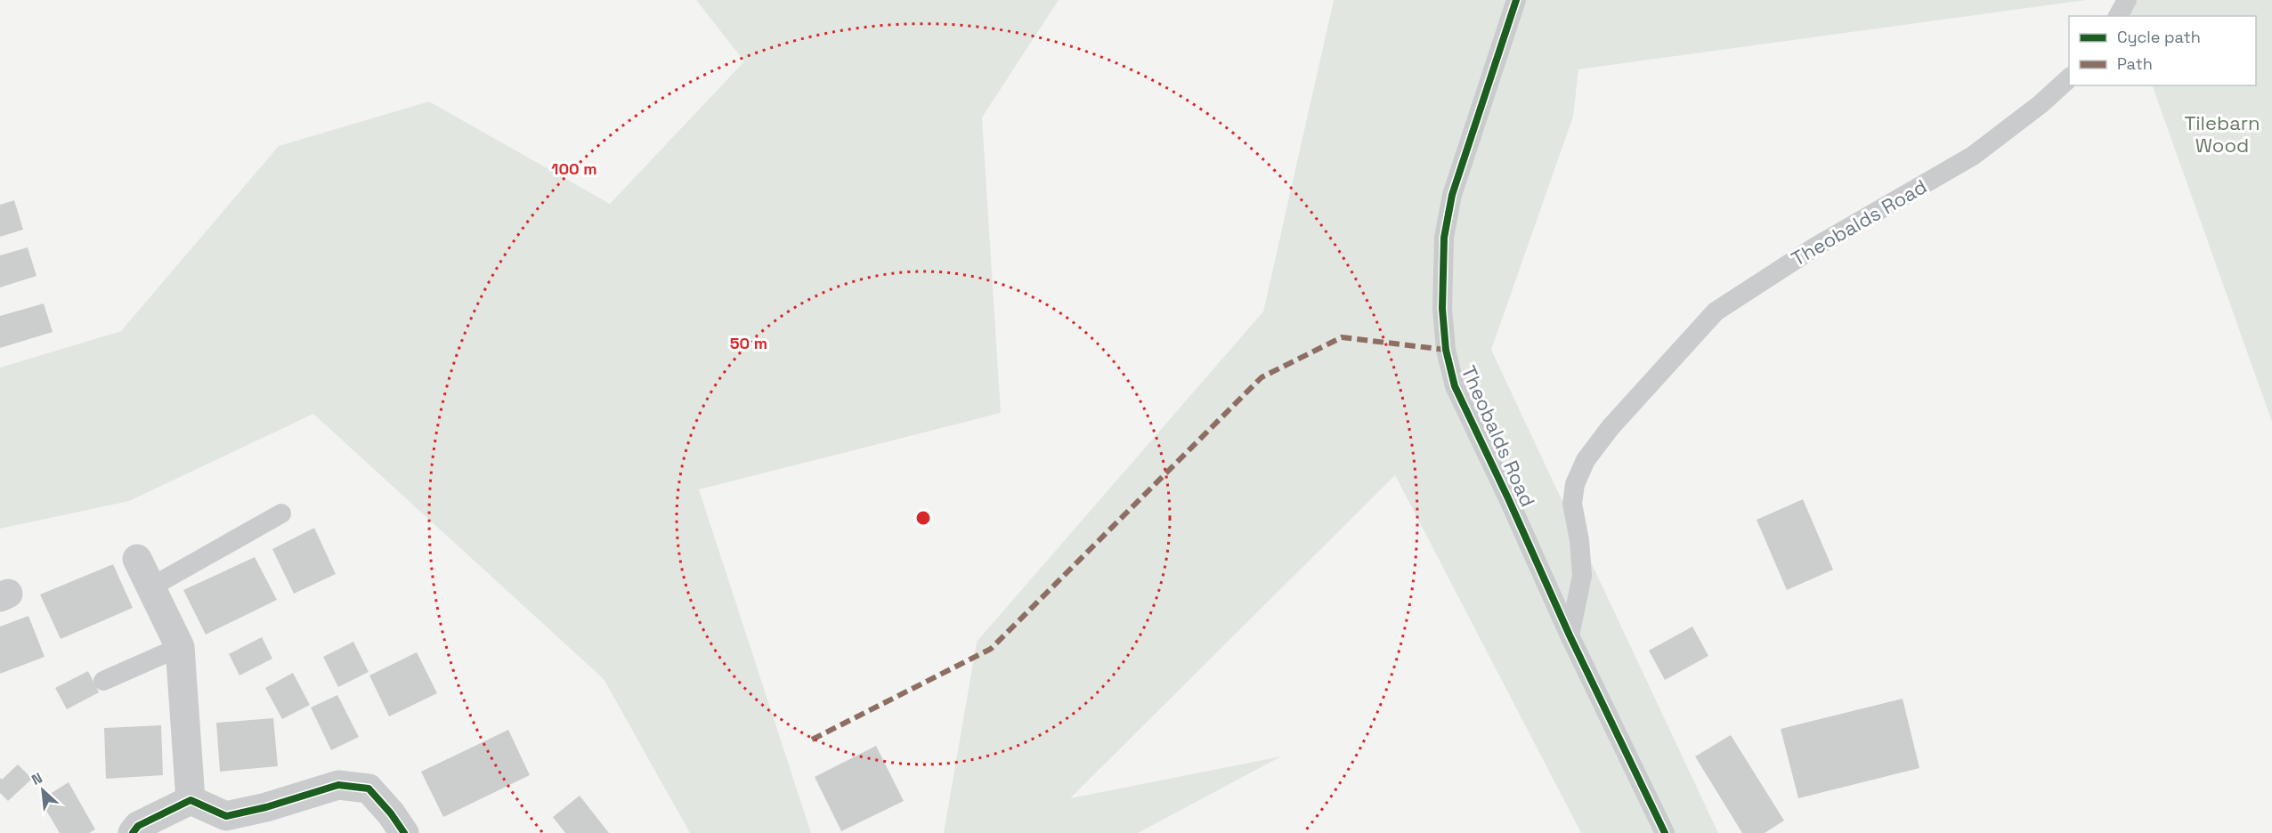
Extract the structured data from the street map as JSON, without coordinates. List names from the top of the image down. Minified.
{"streets":{"lane":["Theobalds Road"]},"parks":["Tilebarn Wood"],"legend":["Cycle path","Path"],"north":"top left","rings":["100 m","50 m"]}
